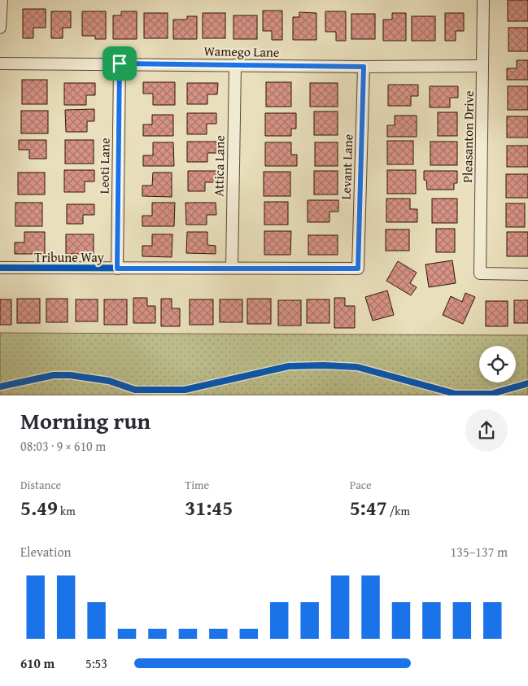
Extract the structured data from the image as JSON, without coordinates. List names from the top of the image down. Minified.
{"streets":{"street":["Wamego Lane","Pleasanton Drive","Leoti Lane","Attica Lane","Levant Lane","Tribune Way"]},"crossings":[["Wamego Lane","Pleasanton Drive"],["Wamego Lane","Leoti Lane"],["Wamego Lane","Attica Lane"],["Wamego Lane","Levant Lane"],["Leoti Lane","Tribune Way"],["Attica Lane","Tribune Way"],["Levant Lane","Tribune Way"]],"page":{"heading":["Morning run","08:03 · 9 × 610 m"],"stats":[["Distance","5.49 km"],["Time","31:45"],["Pace","5:47 /km"]],"chart":["Elevation","135–137 m"],"list":[{"name":"610 m","note":"5:53"}]}}
